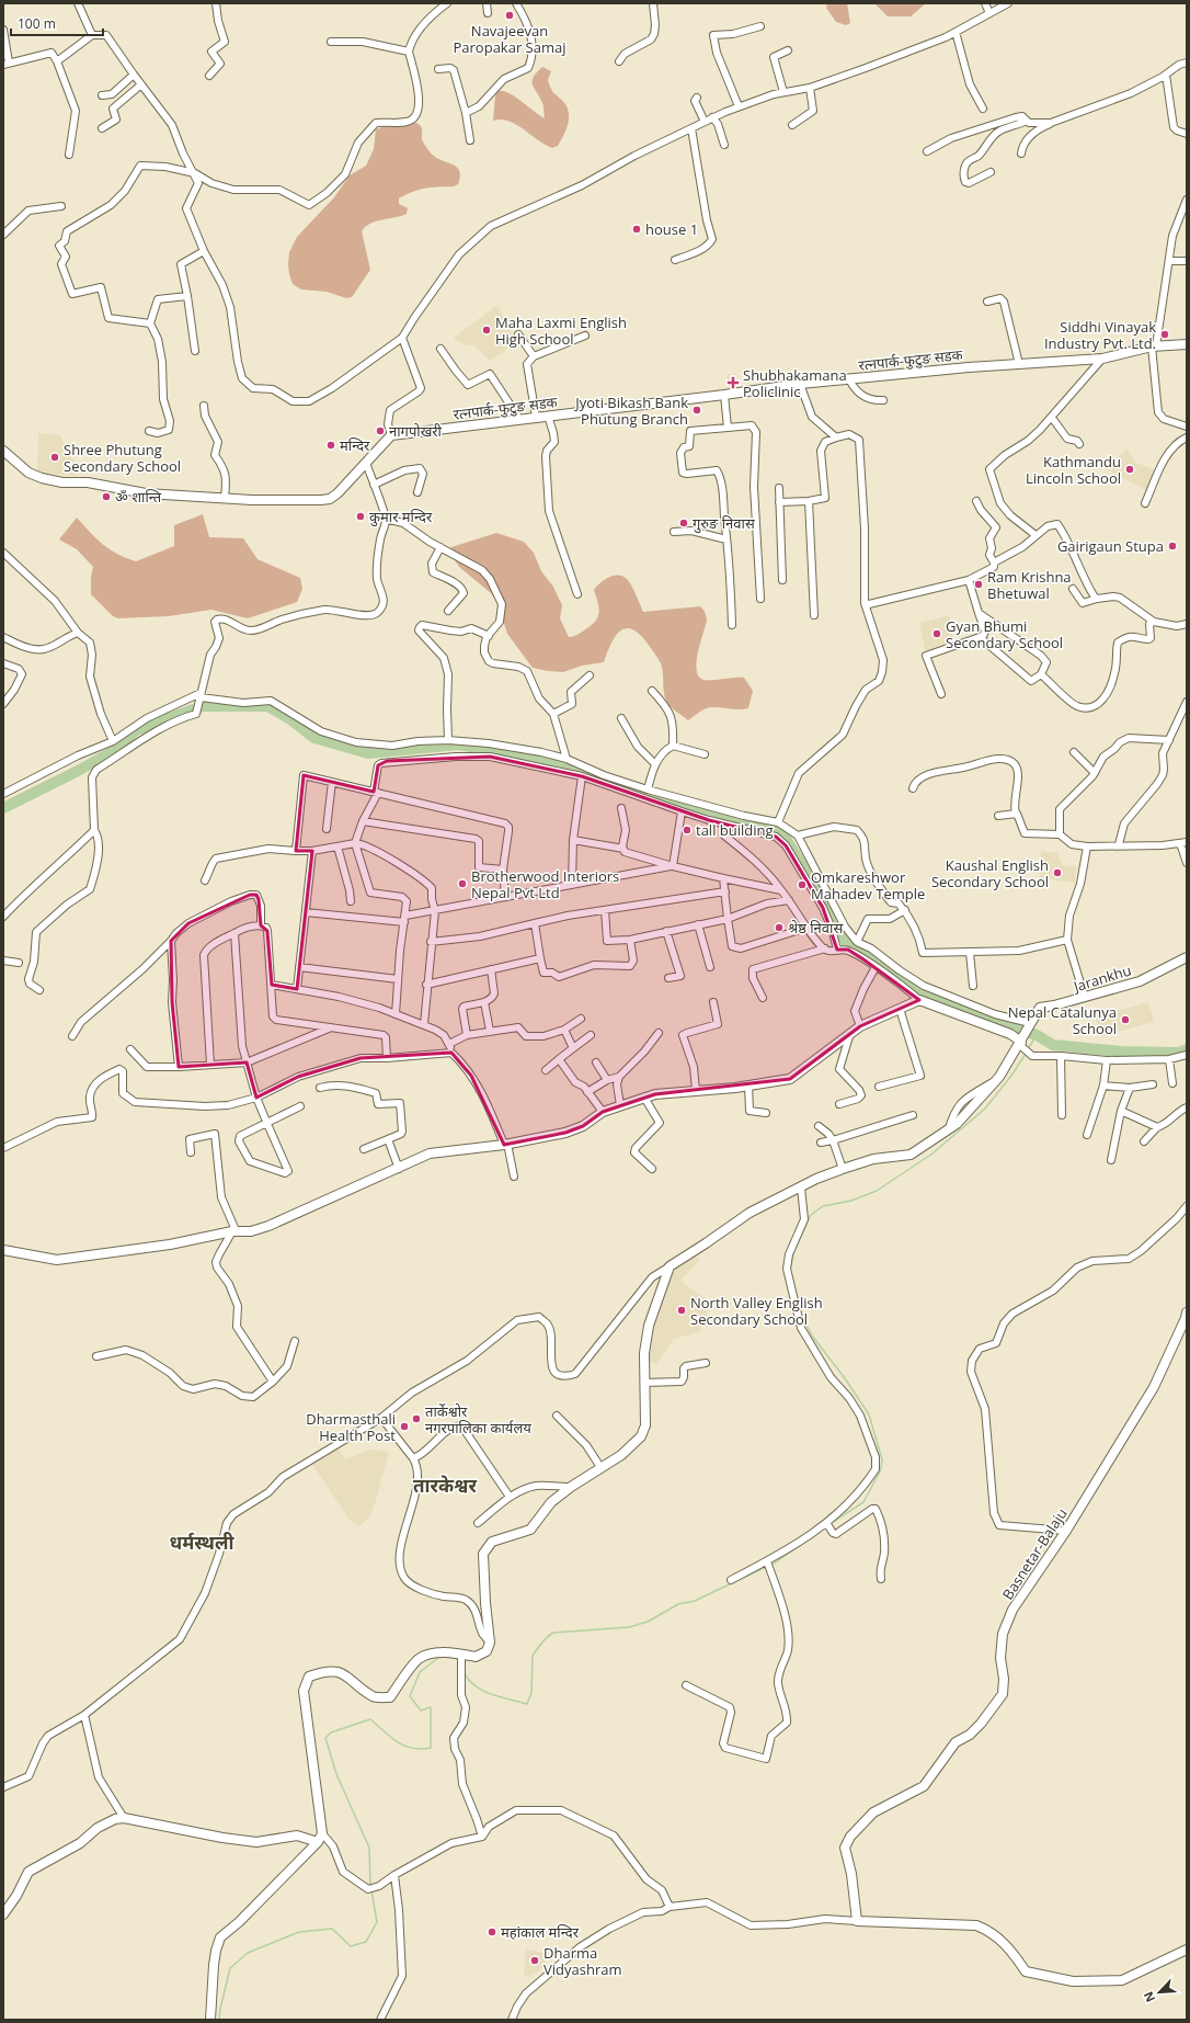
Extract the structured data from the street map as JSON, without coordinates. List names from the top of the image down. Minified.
{"streets":{"street":["रत्नपार्क-फुटुङ सडक","Jarankhu","Basnetar-Balaju"]},"districts":["तारकेश्वर","धर्मस्थली"],"places":{"other":["Navajeevan Paropakar Samaj","house 1","Maha Laxmi English High School","Siddhi Vinayak Industry Pvt. Ltd.","Jyoti Bikash Bank Phutung Branch","नागपोखरी","मन्दिर","Shree Phutung Secondary School","Kathmandu Lincoln School","ॐ शान्ति","कुमार मन्दिर","गुरुङ निवास","Gairigaun Stupa","Ram Krishna Bhetuwal","Gyan Bhumi Secondary School","tall building","Kaushal English Secondary School","Brotherwood Interiors Nepal Pvt Ltd","Omkareshwor Mahadev Temple","श्रेष्ठ निवास","Nepal Catalunya School","North Valley English Secondary School","तार्केश्वोर नगरपालिका कार्यलय","Dharmasthali Health Post","महांकाल मन्दिर","Dharma Vidyashram"],"health":["Shubhakamana Policlinic"]},"scale_bar":"100 m","north":"bottom left"}
